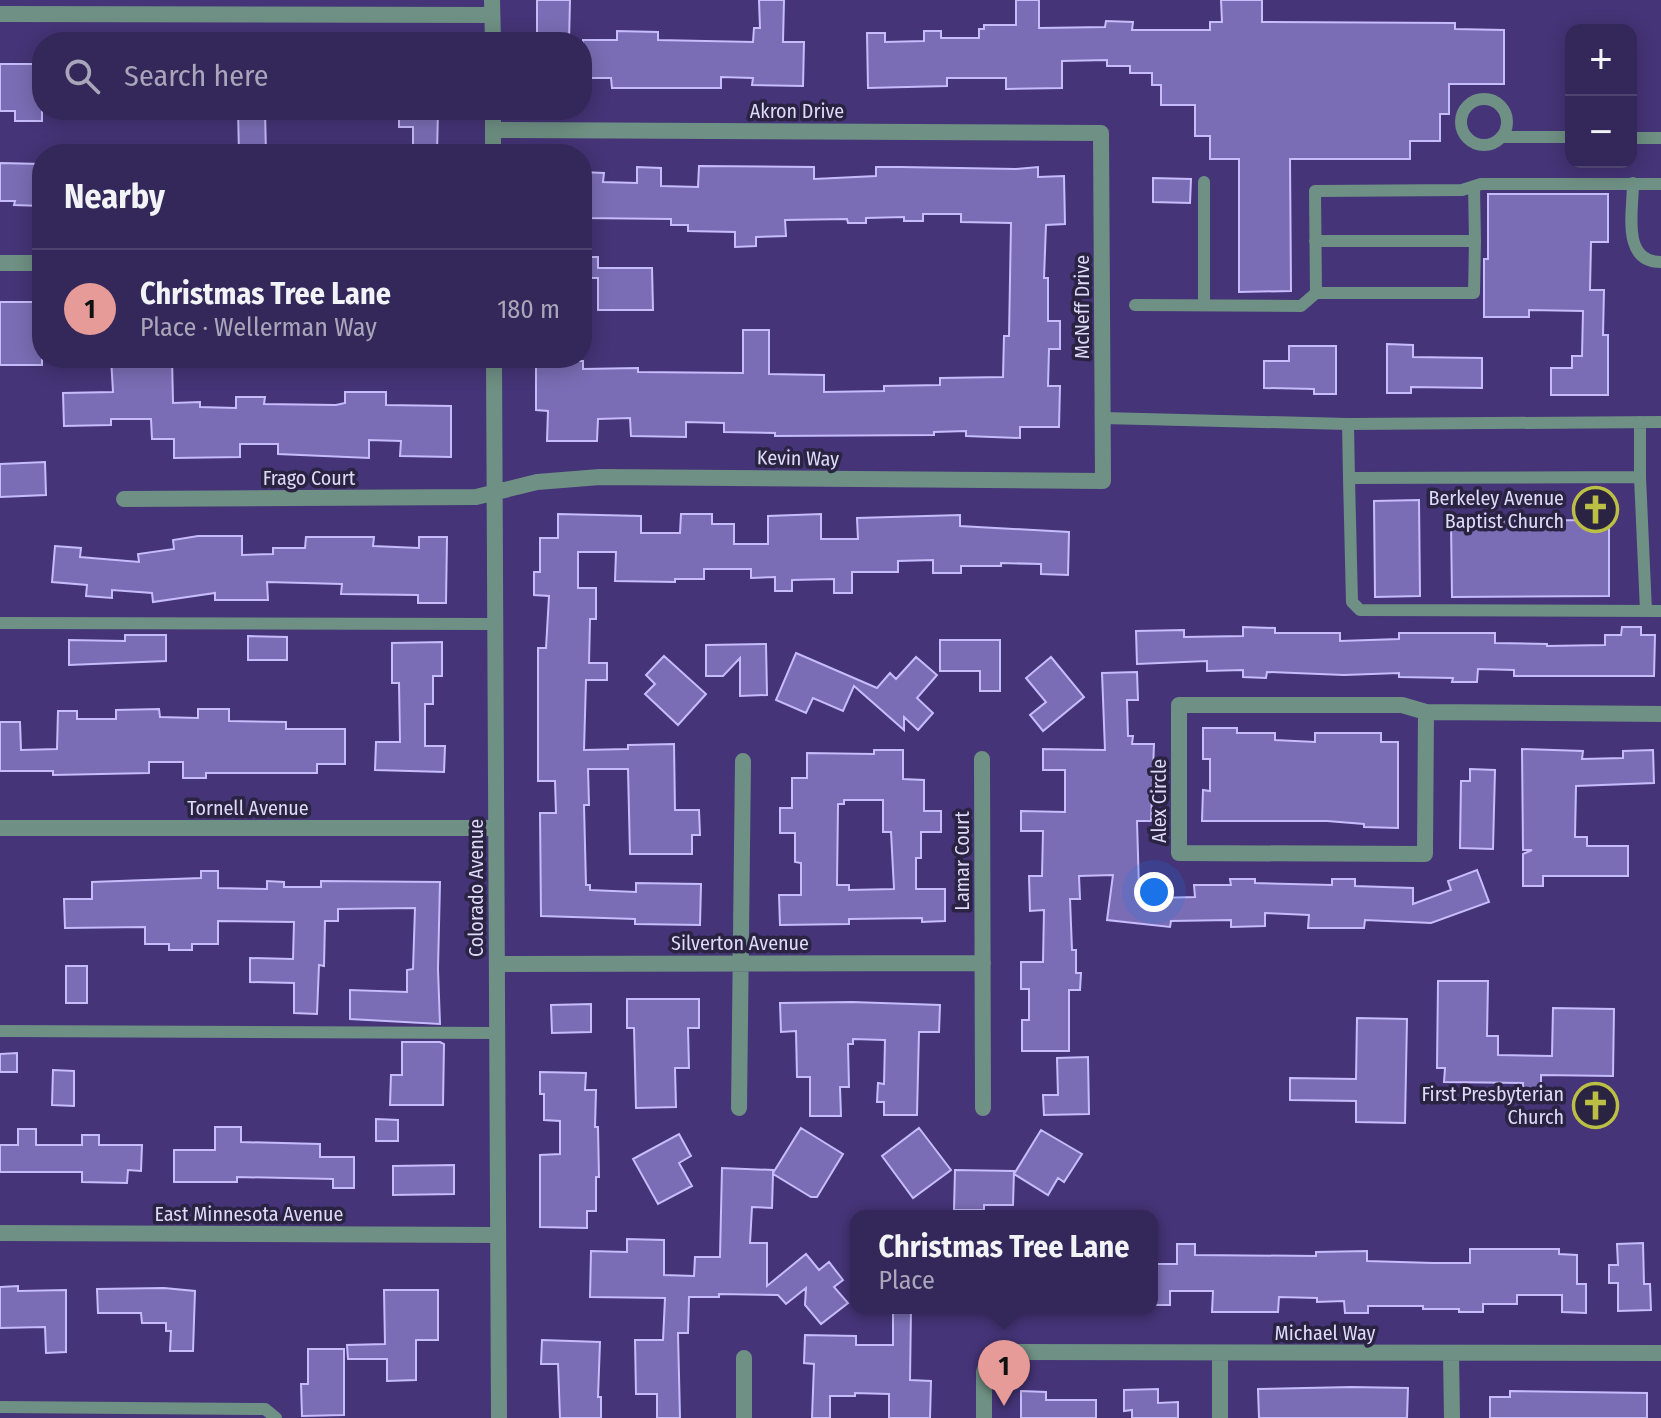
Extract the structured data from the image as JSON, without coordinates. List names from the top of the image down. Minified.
{"streets":{"street":["Akron Drive","McNeff Drive","Kevin Way","Frago Court","Alex Circle","Tornell Avenue","Lamar Court","Colorado Avenue","Silverton Avenue","East Minnesota Avenue","Michael Way"]},"crossings":[["Akron Drive","McNeff Drive"],["McNeff Drive","Kevin Way"],["Kevin Way","Frago Court"],["Kevin Way","Colorado Avenue"],["Frago Court","Colorado Avenue"],["Tornell Avenue","Colorado Avenue"],["Lamar Court","Silverton Avenue"],["Colorado Avenue","Silverton Avenue"],["Colorado Avenue","East Minnesota Avenue"]],"places":{"church":["Berkeley Avenue Baptist Church","First Presbyterian Church"]},"page":{"map_buttons":["+","−"],"search":"Search here","heading":"Nearby","list":[{"mark":"1","name":"Christmas Tree Lane","note":"Place · Wellerman Way","value":"180 m"}],"popup":["Christmas Tree Lane","Place"],"pins":"1"}}
